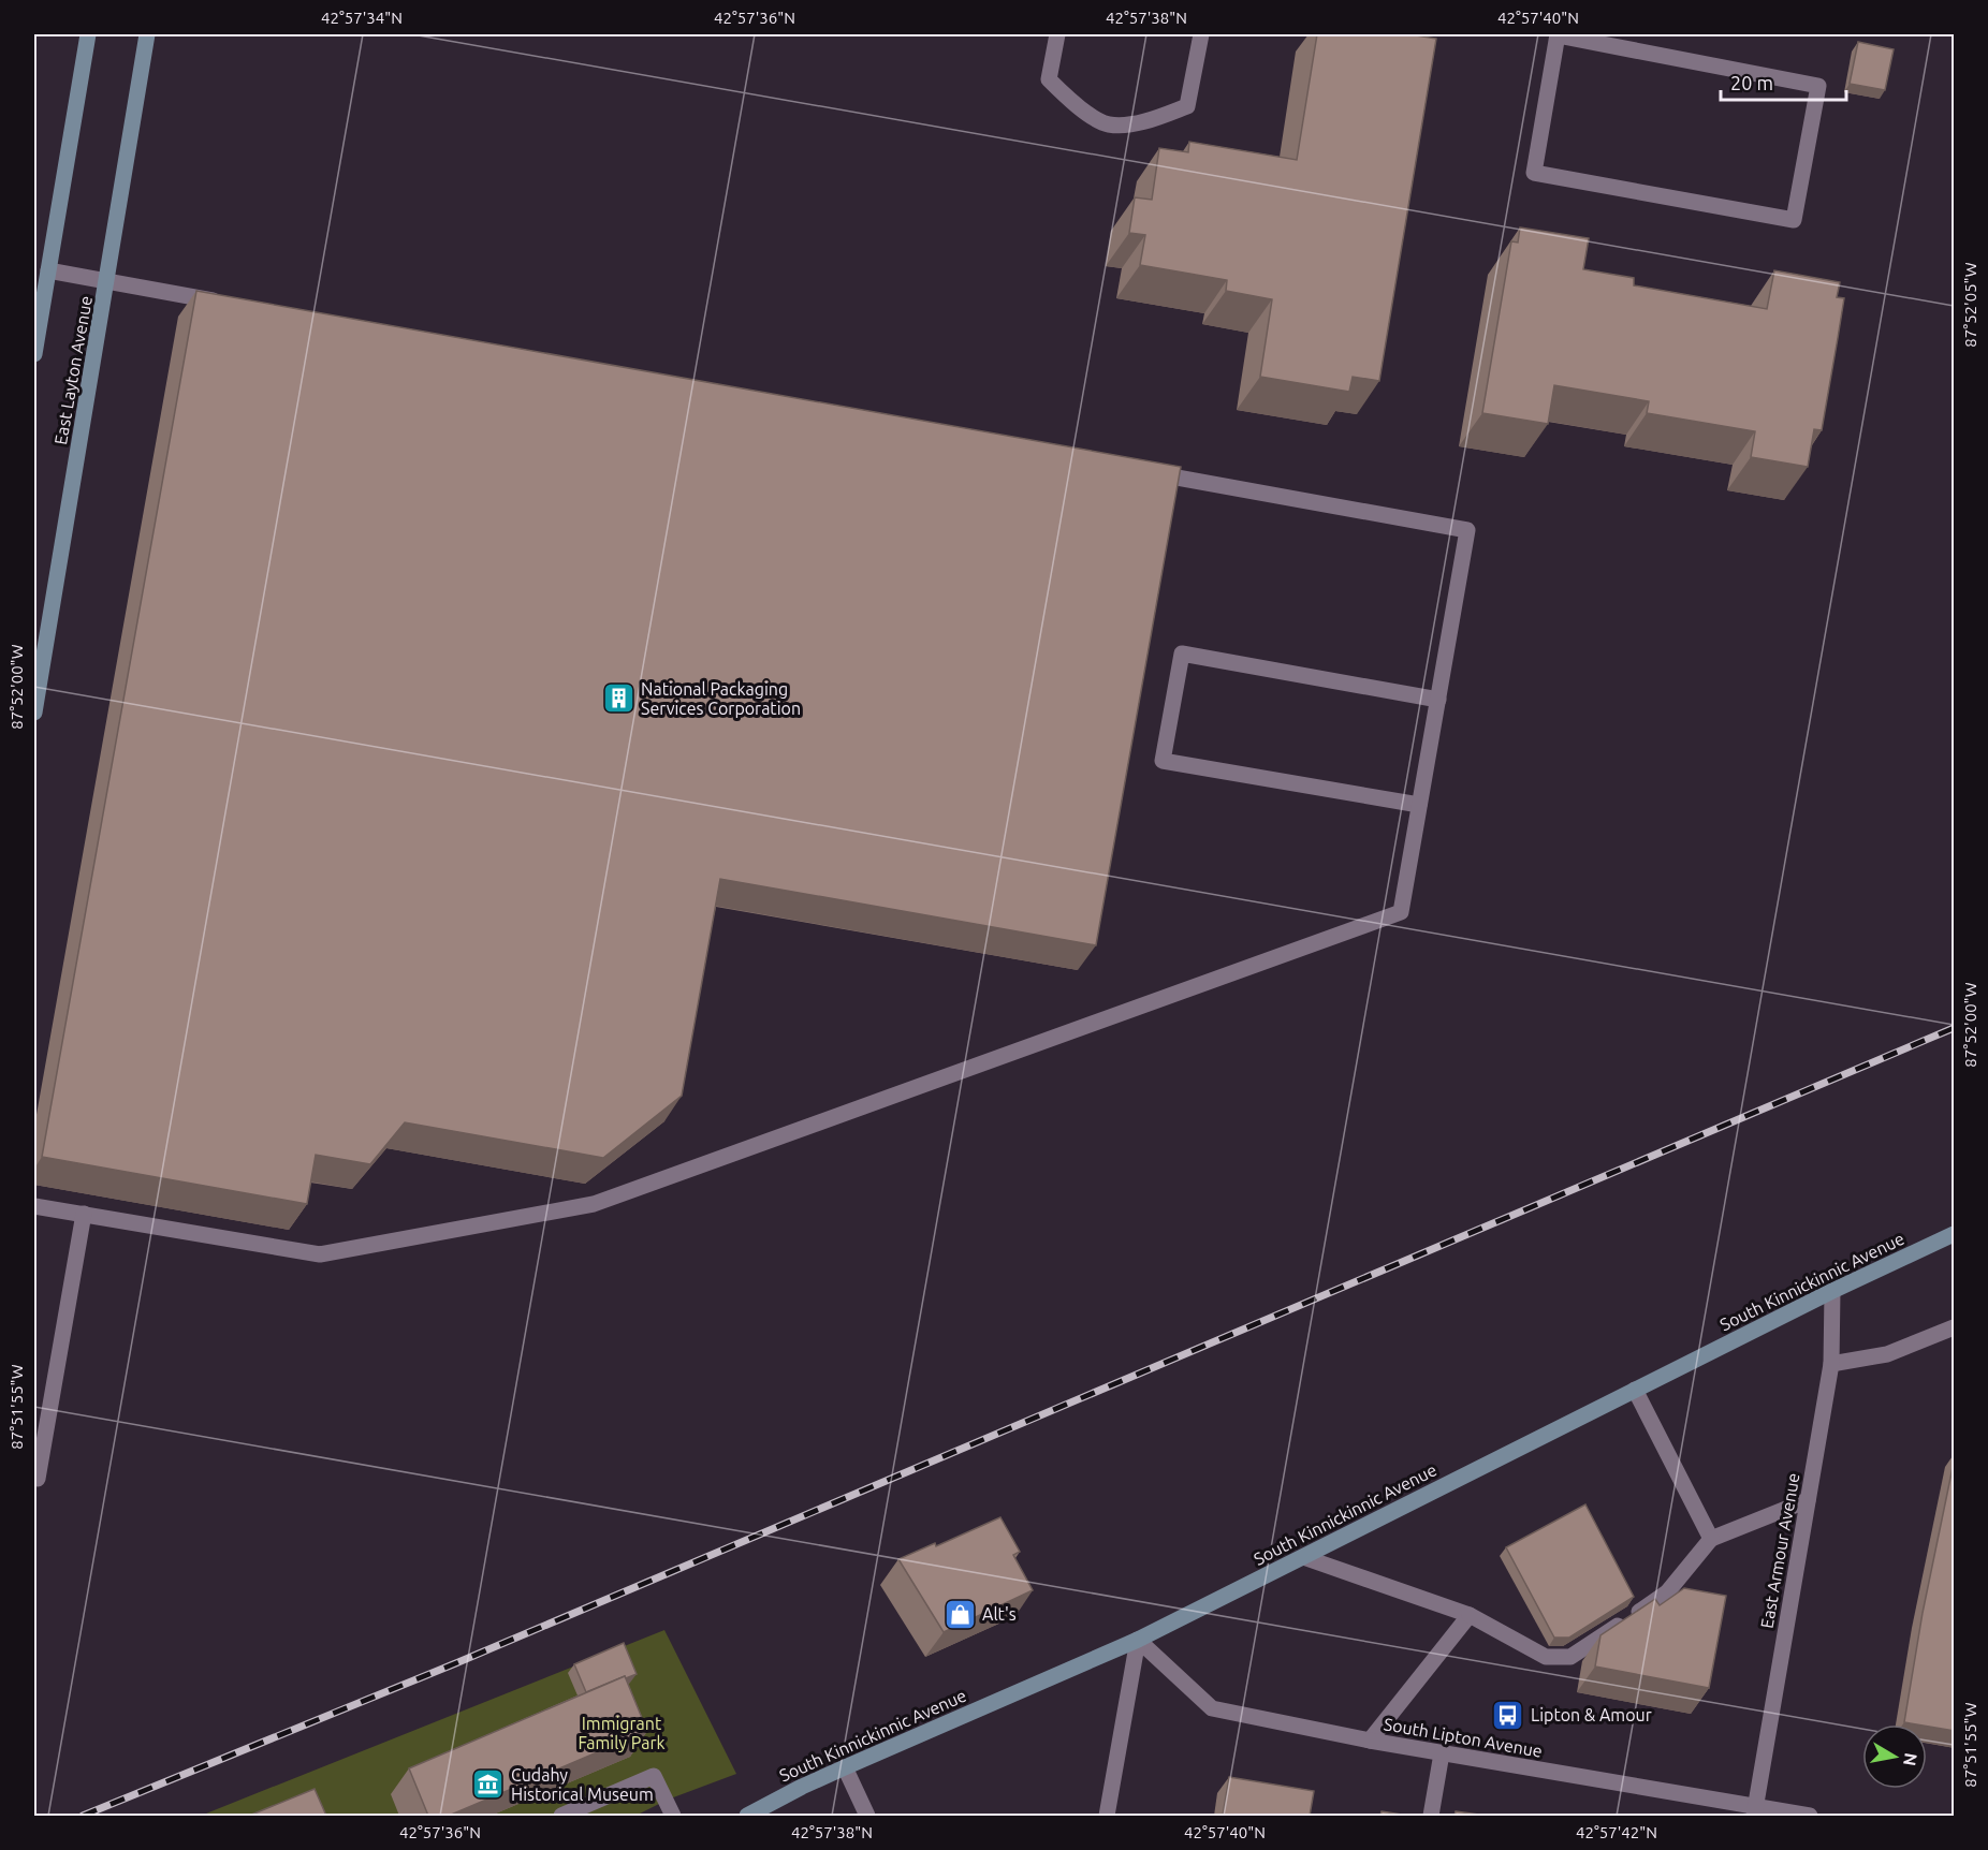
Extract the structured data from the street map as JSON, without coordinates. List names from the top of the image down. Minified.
{"streets":{"street":["East Layton Avenue","South Kinnickinnic Avenue","East Armour Avenue","South Lipton Avenue"]},"crossings":[["South Kinnickinnic Avenue","East Armour Avenue"],["South Kinnickinnic Avenue","South Lipton Avenue"],["East Armour Avenue","South Lipton Avenue"]],"parks":["Immigrant Family Park"],"places":{"building":["National Packaging Services Corporation"],"shop":["Alt's"],"bus stop":["Lipton & Amour"],"museum":["Cudahy Historical Museum"]},"scale_bar":"20 m","north":"right","coordinates":["42°57'34\"N","42°57'36\"N","42°57'38\"N","42°57'40\"N","87°52'05\"W","87°52'00\"W","87°51'55\"W","42°57'42\"N"]}
